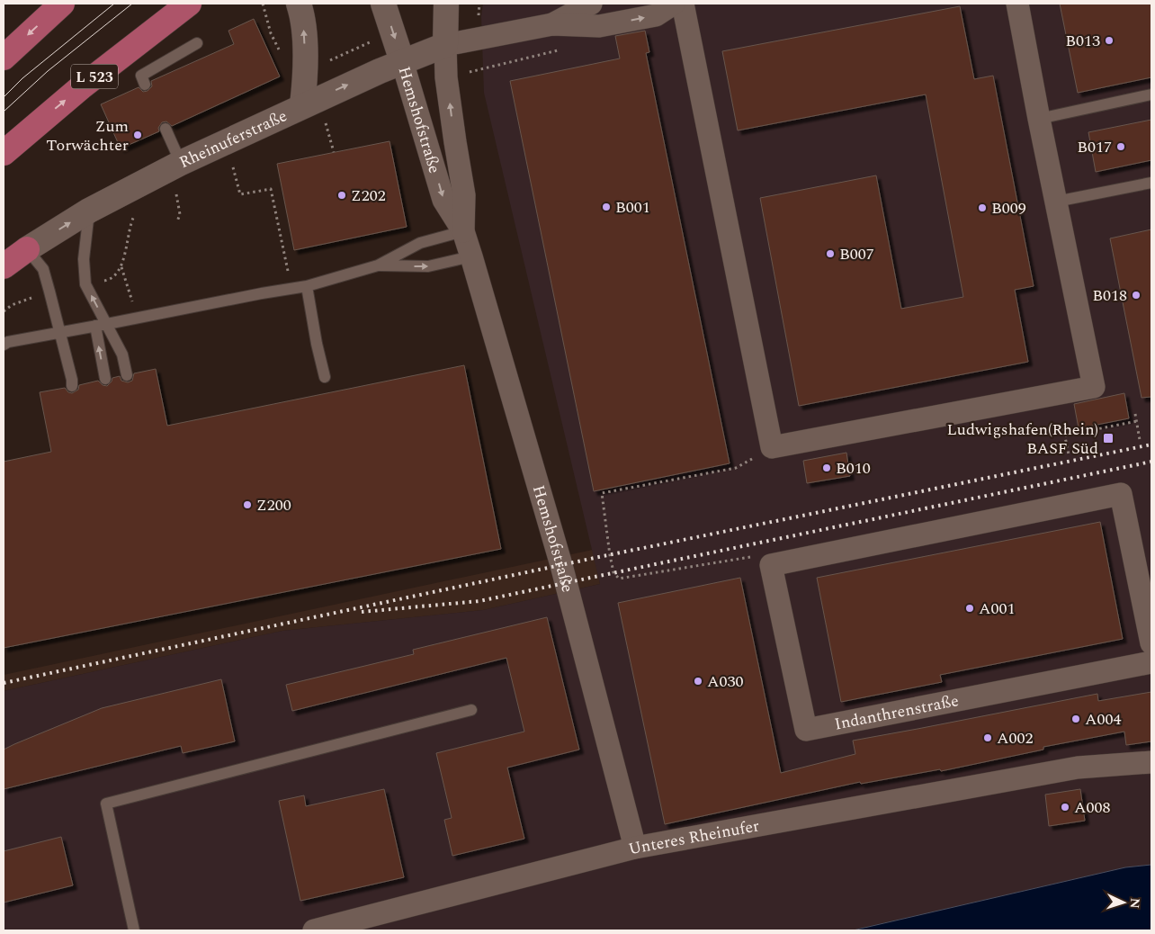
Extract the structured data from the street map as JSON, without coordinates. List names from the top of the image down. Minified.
{"streets":{"main road":["L 523","Hemshofstraße","Rheinuferstraße"],"street":["Indanthrenstraße","Unteres Rheinufer"]},"crossings":[["Hemshofstraße","Rheinuferstraße"],["Hemshofstraße","Unteres Rheinufer"]],"one_way":["Rheinuferstraße"],"places":{"other":["B013","Zum Torwächter","B017","Z202","B001","B009","B007","B018","B010","Z200","A001","A030","A004","A002","A008"],"transit":["Ludwigshafen(Rhein) BASF Süd"]},"north":"right"}
